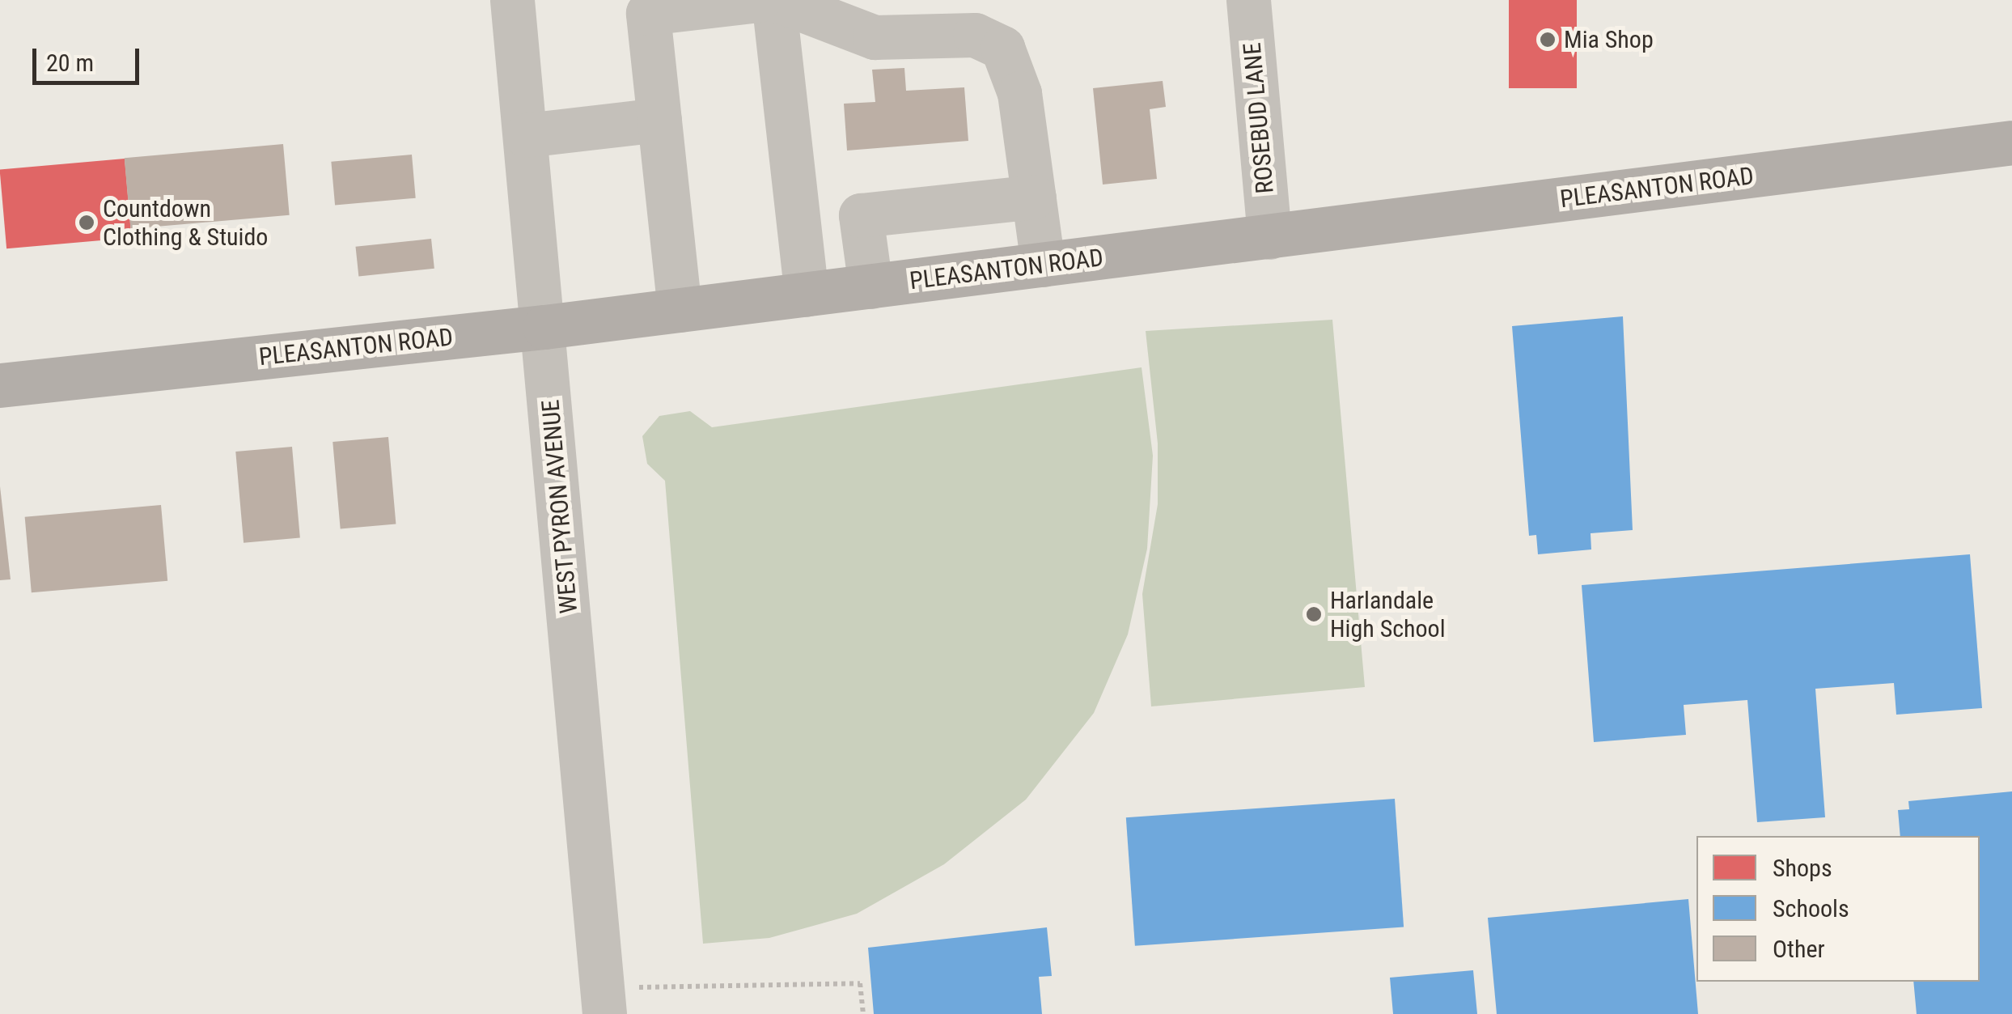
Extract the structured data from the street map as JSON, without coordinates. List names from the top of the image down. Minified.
{"streets":{"main road":["PLEASANTON ROAD"],"street":["ROSEBUD LANE","WEST PYRON AVENUE"]},"crossings":[["ROSEBUD LANE","PLEASANTON ROAD"],["PLEASANTON ROAD","WEST PYRON AVENUE"]],"places":["Mia Shop","Countdown Clothing & Stuido","Harlandale High School"],"legend":["Shops","Schools","Other"],"scale_bar":"20 m"}
